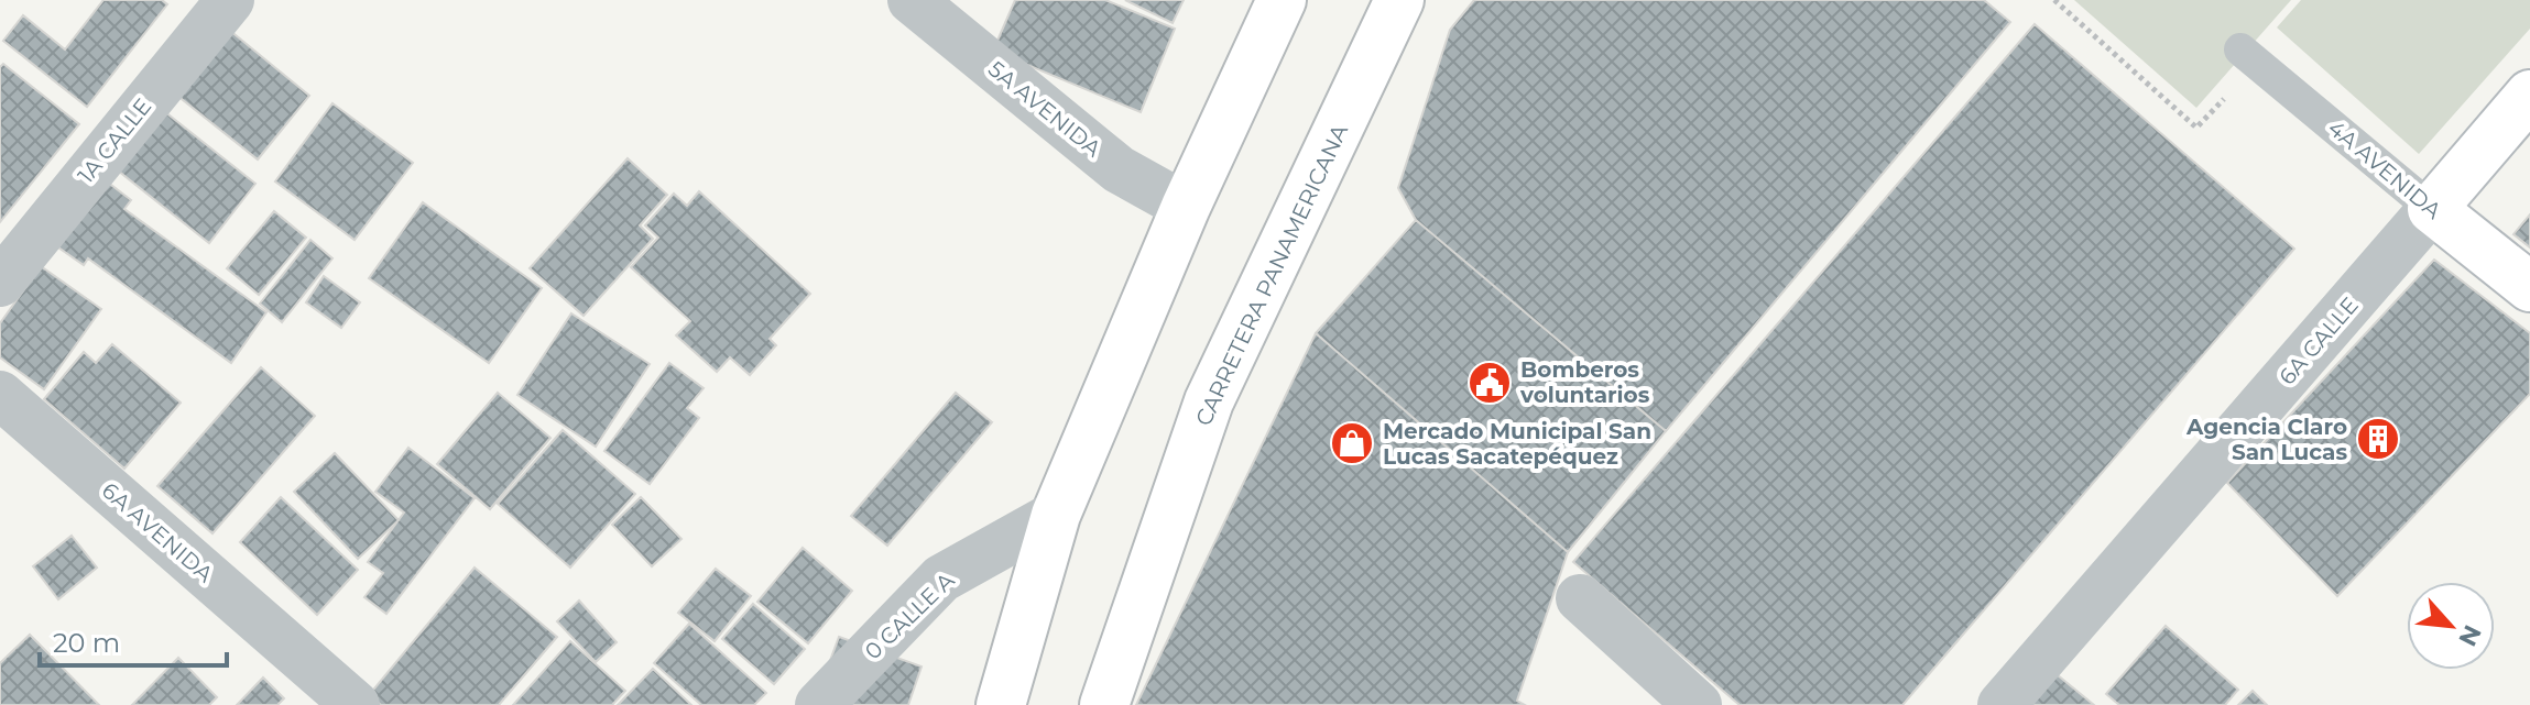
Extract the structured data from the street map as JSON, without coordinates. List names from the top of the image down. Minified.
{"streets":{"main road":["4A AVENIDA","CARRETERA PANAMERICANA","6A CALLE"],"street":["5A AVENIDA","1A CALLE","6A AVENIDA","0 CALLE A"]},"crossings":[["4A AVENIDA","6A CALLE"]],"places":{"public building":["Bomberos voluntarios"],"building":["Agencia Claro San Lucas"],"shop":["Mercado Municipal San Lucas Sacatepéquez"]},"scale_bar":"20 m","north":"bottom right"}
